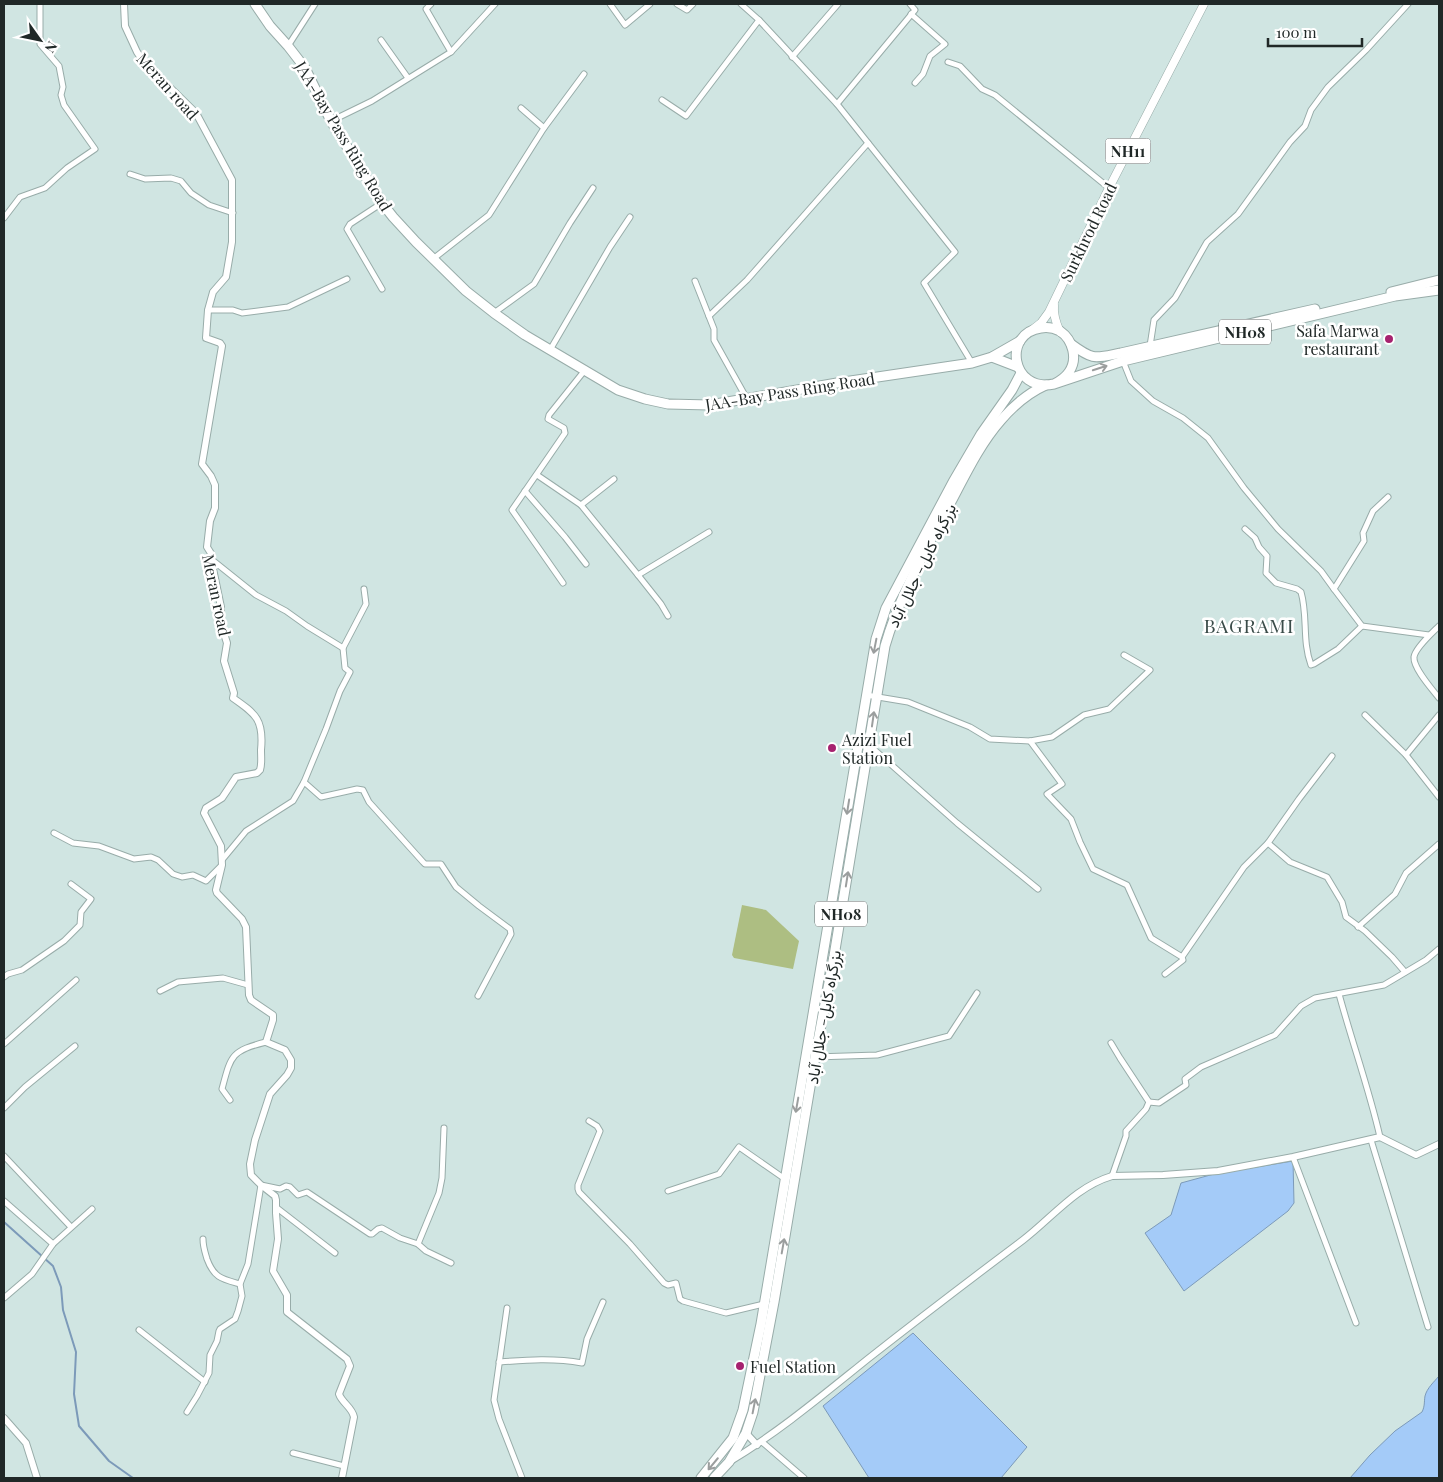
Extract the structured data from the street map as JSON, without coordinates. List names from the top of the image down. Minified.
{"streets":{"highway":["JAA-Bay Pass Ring Road","NH08","بزرگراه کابل- جلال آباد"],"main road":["NH11","Surkhrod Road"],"street":["Meran road"]},"crossings":[["JAA-Bay Pass Ring Road","Surkhrod Road"],["JAA-Bay Pass Ring Road","NH08"],["JAA-Bay Pass Ring Road","بزرگراه کابل- جلال آباد"],["Surkhrod Road","NH08"],["Surkhrod Road","بزرگراه کابل- جلال آباد"],["NH08","بزرگراه کابل- جلال آباد"]],"districts":["BAGRAMI"],"places":["Safa Marwa restaurant","Azizi Fuel Station","Fuel Station"],"scale_bar":"100 m","north":"bottom right"}
